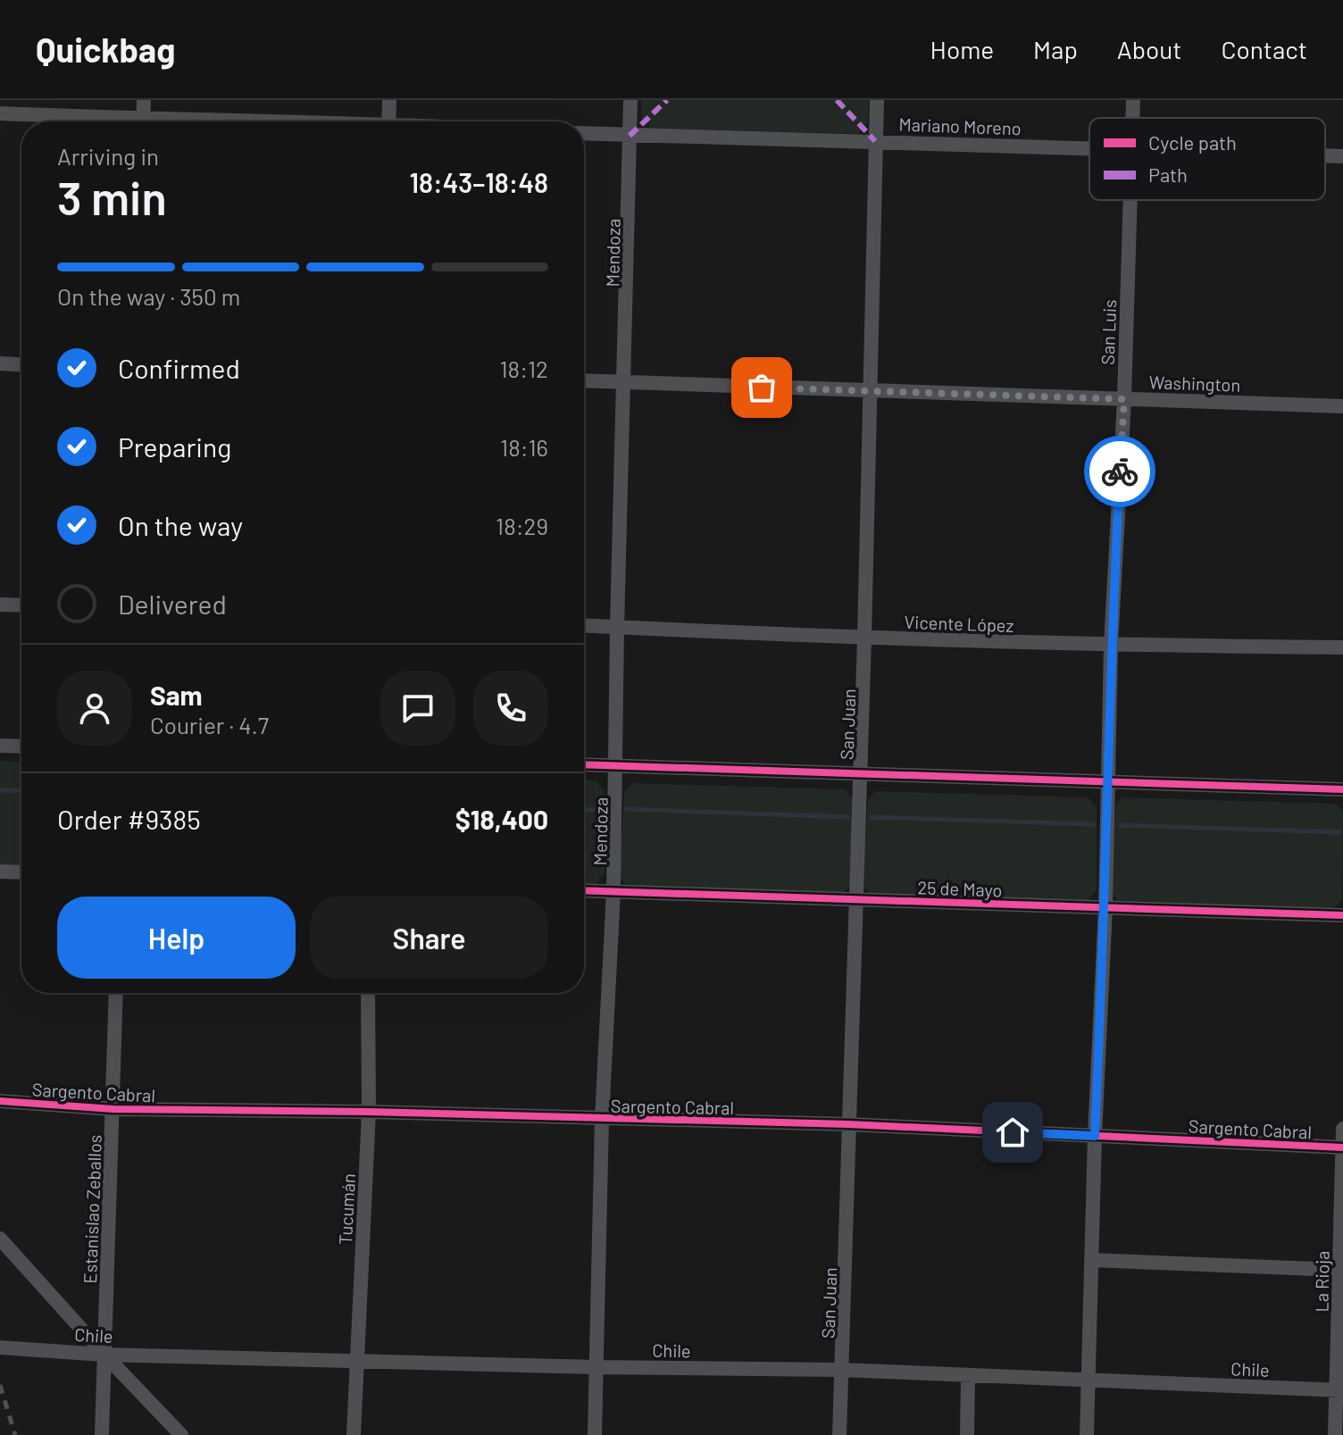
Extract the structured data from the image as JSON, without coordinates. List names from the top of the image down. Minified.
{"streets":{"street":["Mariano Moreno","Mendoza","San Luis","Washington","Vicente López","San Juan","25 de Mayo","Sargento Cabral","Estanislao Zeballos","Tucumán","La Rioja","Chile"]},"crossings":[["Mariano Moreno","Mendoza"],["Mariano Moreno","San Juan"],["Mendoza","Washington"],["Mendoza","Vicente López"],["Mendoza","25 de Mayo"],["Mendoza","Sargento Cabral"],["Mendoza","Chile"],["San Luis","Washington"],["San Luis","Vicente López"],["San Luis","25 de Mayo"],["San Luis","Sargento Cabral"],["San Luis","Chile"],["Washington","San Juan"],["Vicente López","San Juan"],["San Juan","25 de Mayo"],["San Juan","Sargento Cabral"],["San Juan","Chile"],["Sargento Cabral","Estanislao Zeballos"],["Sargento Cabral","Tucumán"],["Sargento Cabral","La Rioja"],["Estanislao Zeballos","Chile"],["Tucumán","Chile"],["La Rioja","Chile"]],"legend":["Cycle path","Path"],"page":{"header":"Quickbag","nav":["Home","Map","About","Contact"],"heading":["3 min","Arriving in","18:43–18:48"],"panel":["Sam","Courier · 4.7","Order #9385","$18,400"],"bar":"On the way · 350 m","list":[["Confirmed","18:12"],["Preparing","18:16"],["On the way","18:29"],"Delivered"],"buttons":["Help","Share"]}}
